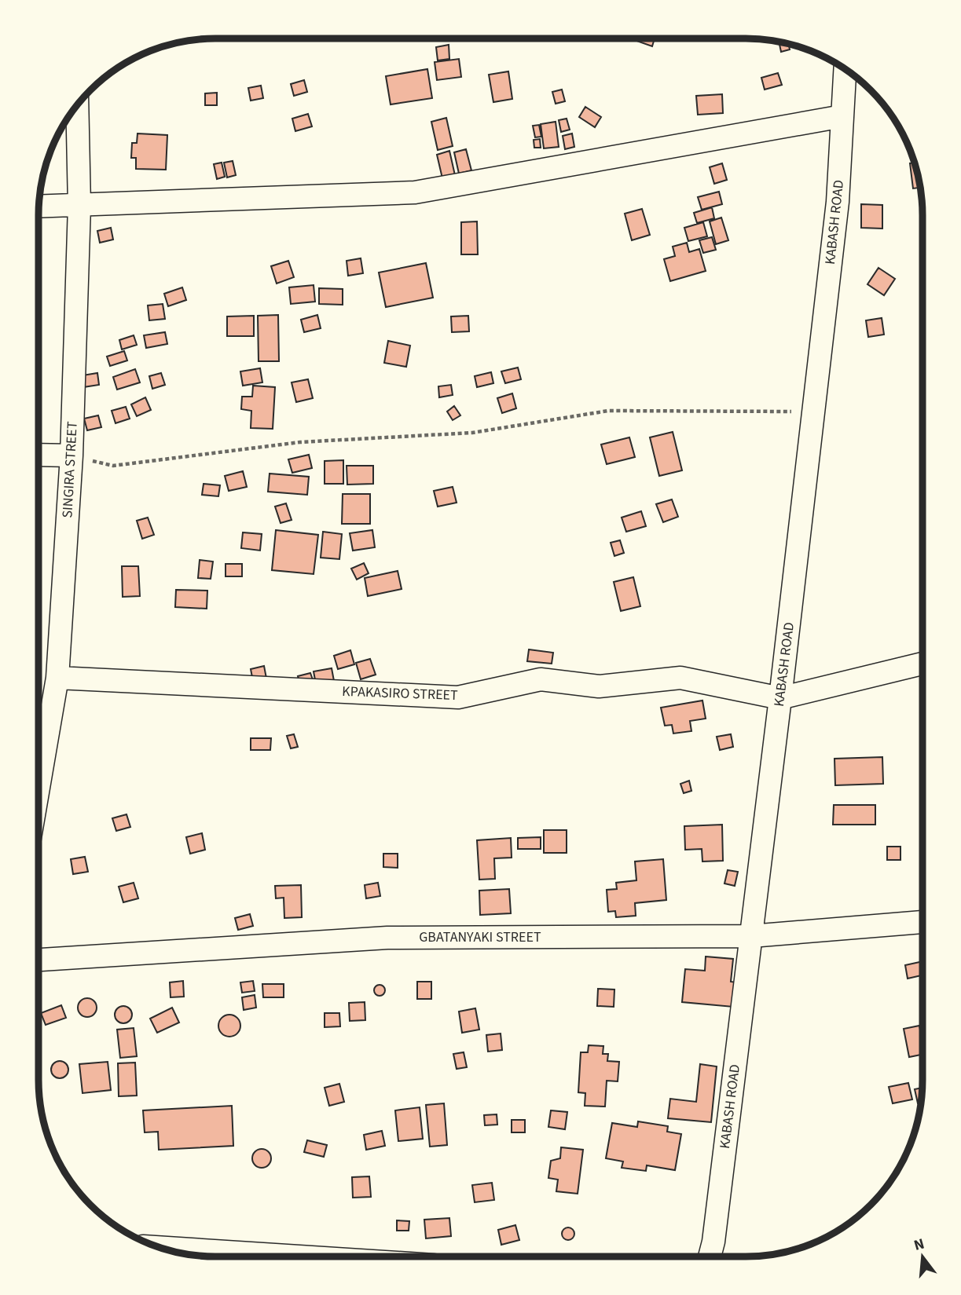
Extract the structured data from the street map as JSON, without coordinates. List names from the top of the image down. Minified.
{"streets":{"street":["KABASH ROAD","SINGIRA STREET","KPAKASIRO STREET","GBATANYAKI STREET"]},"crossings":[["KABASH ROAD","KPAKASIRO STREET"],["KABASH ROAD","GBATANYAKI STREET"],["SINGIRA STREET","KPAKASIRO STREET"]],"north":"top"}
